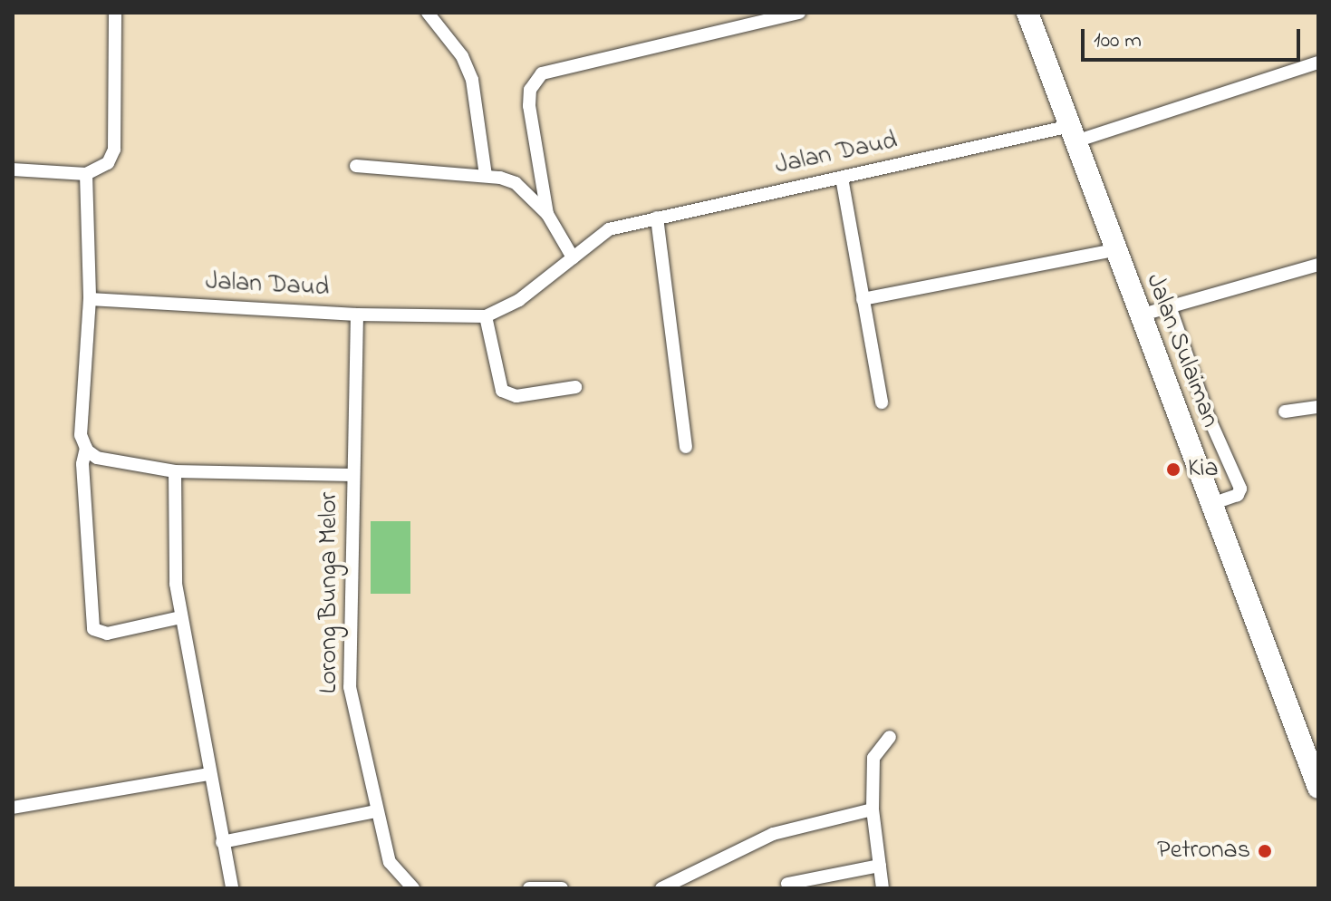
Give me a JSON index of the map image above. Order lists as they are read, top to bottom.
{
  "streets": {
    "main road": ["Jalan Sulaiman"],
    "street": ["Jalan Daud", "Lorong Bunga Melor"]
  },
  "crossings": [
    ["Jalan Daud", "Jalan Sulaiman"],
    ["Jalan Daud", "Lorong Bunga Melor"]
  ],
  "places": ["Kia", "Petronas"],
  "scale_bar": "100 m"
}
